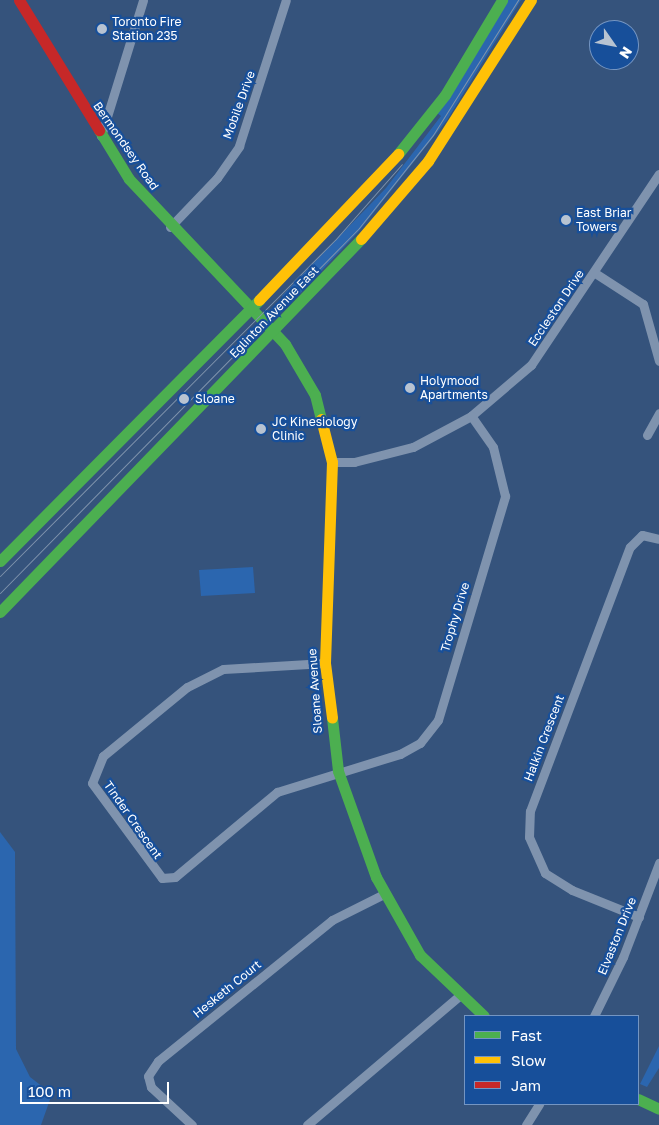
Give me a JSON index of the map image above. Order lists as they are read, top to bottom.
{
  "streets": {
    "main road": ["Bermondsey Road", "Eglinton Avenue East", "Sloane Avenue"],
    "street": [
      "Mobile Drive",
      "Eccleston Drive",
      "Trophy Drive",
      "Halkin Crescent",
      "Tinder Crescent",
      "Elvaston Drive",
      "Hesketh Court"
    ]
  },
  "crossings": [
    ["Mobile Drive", "Bermondsey Road"],
    ["Bermondsey Road", "Eglinton Avenue East"],
    ["Bermondsey Road", "Sloane Avenue"],
    ["Eccleston Drive", "Trophy Drive"],
    ["Eccleston Drive", "Sloane Avenue"],
    ["Eglinton Avenue East", "Sloane Avenue"],
    ["Trophy Drive", "Sloane Avenue"],
    ["Trophy Drive", "Tinder Crescent"],
    ["Sloane Avenue", "Tinder Crescent"],
    ["Sloane Avenue", "Hesketh Court"],
    ["Halkin Crescent", "Elvaston Drive"]
  ],
  "places": [
    "Toronto Fire Station 235",
    "East Briar Towers",
    "Holymood Apartments",
    "Sloane",
    "JC Kinesiology Clinic"
  ],
  "legend": ["Fast", "Slow", "Jam"],
  "scale_bar": "100 m",
  "north": "bottom right"
}
